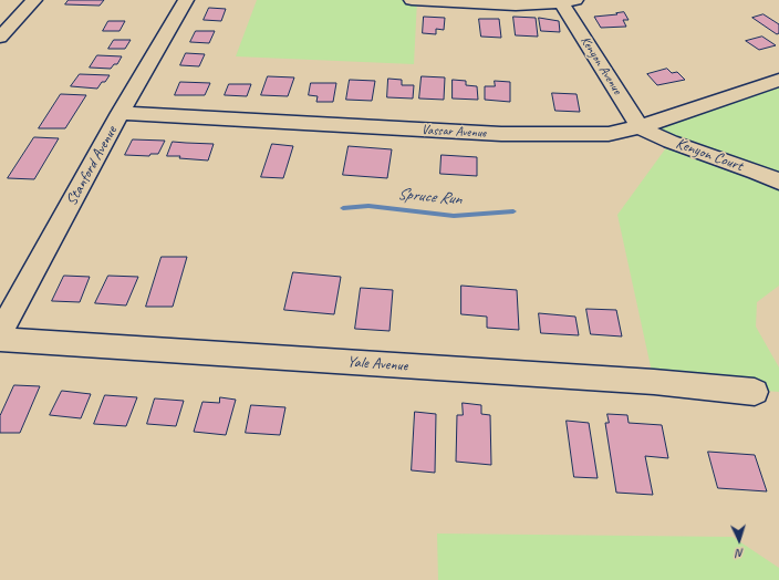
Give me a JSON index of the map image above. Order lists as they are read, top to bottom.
{
  "streets": {
    "street": [
      "Kenyon Avenue",
      "Vassar Avenue",
      "Kenyon Court",
      "Stanford Avenue",
      "Yale Avenue"
    ]
  },
  "crossings": [
    ["Kenyon Avenue", "Vassar Avenue"],
    ["Kenyon Avenue", "Kenyon Court"],
    ["Vassar Avenue", "Kenyon Court"],
    ["Vassar Avenue", "Stanford Avenue"]
  ],
  "water": ["Spruce Run"],
  "north": "bottom"
}
